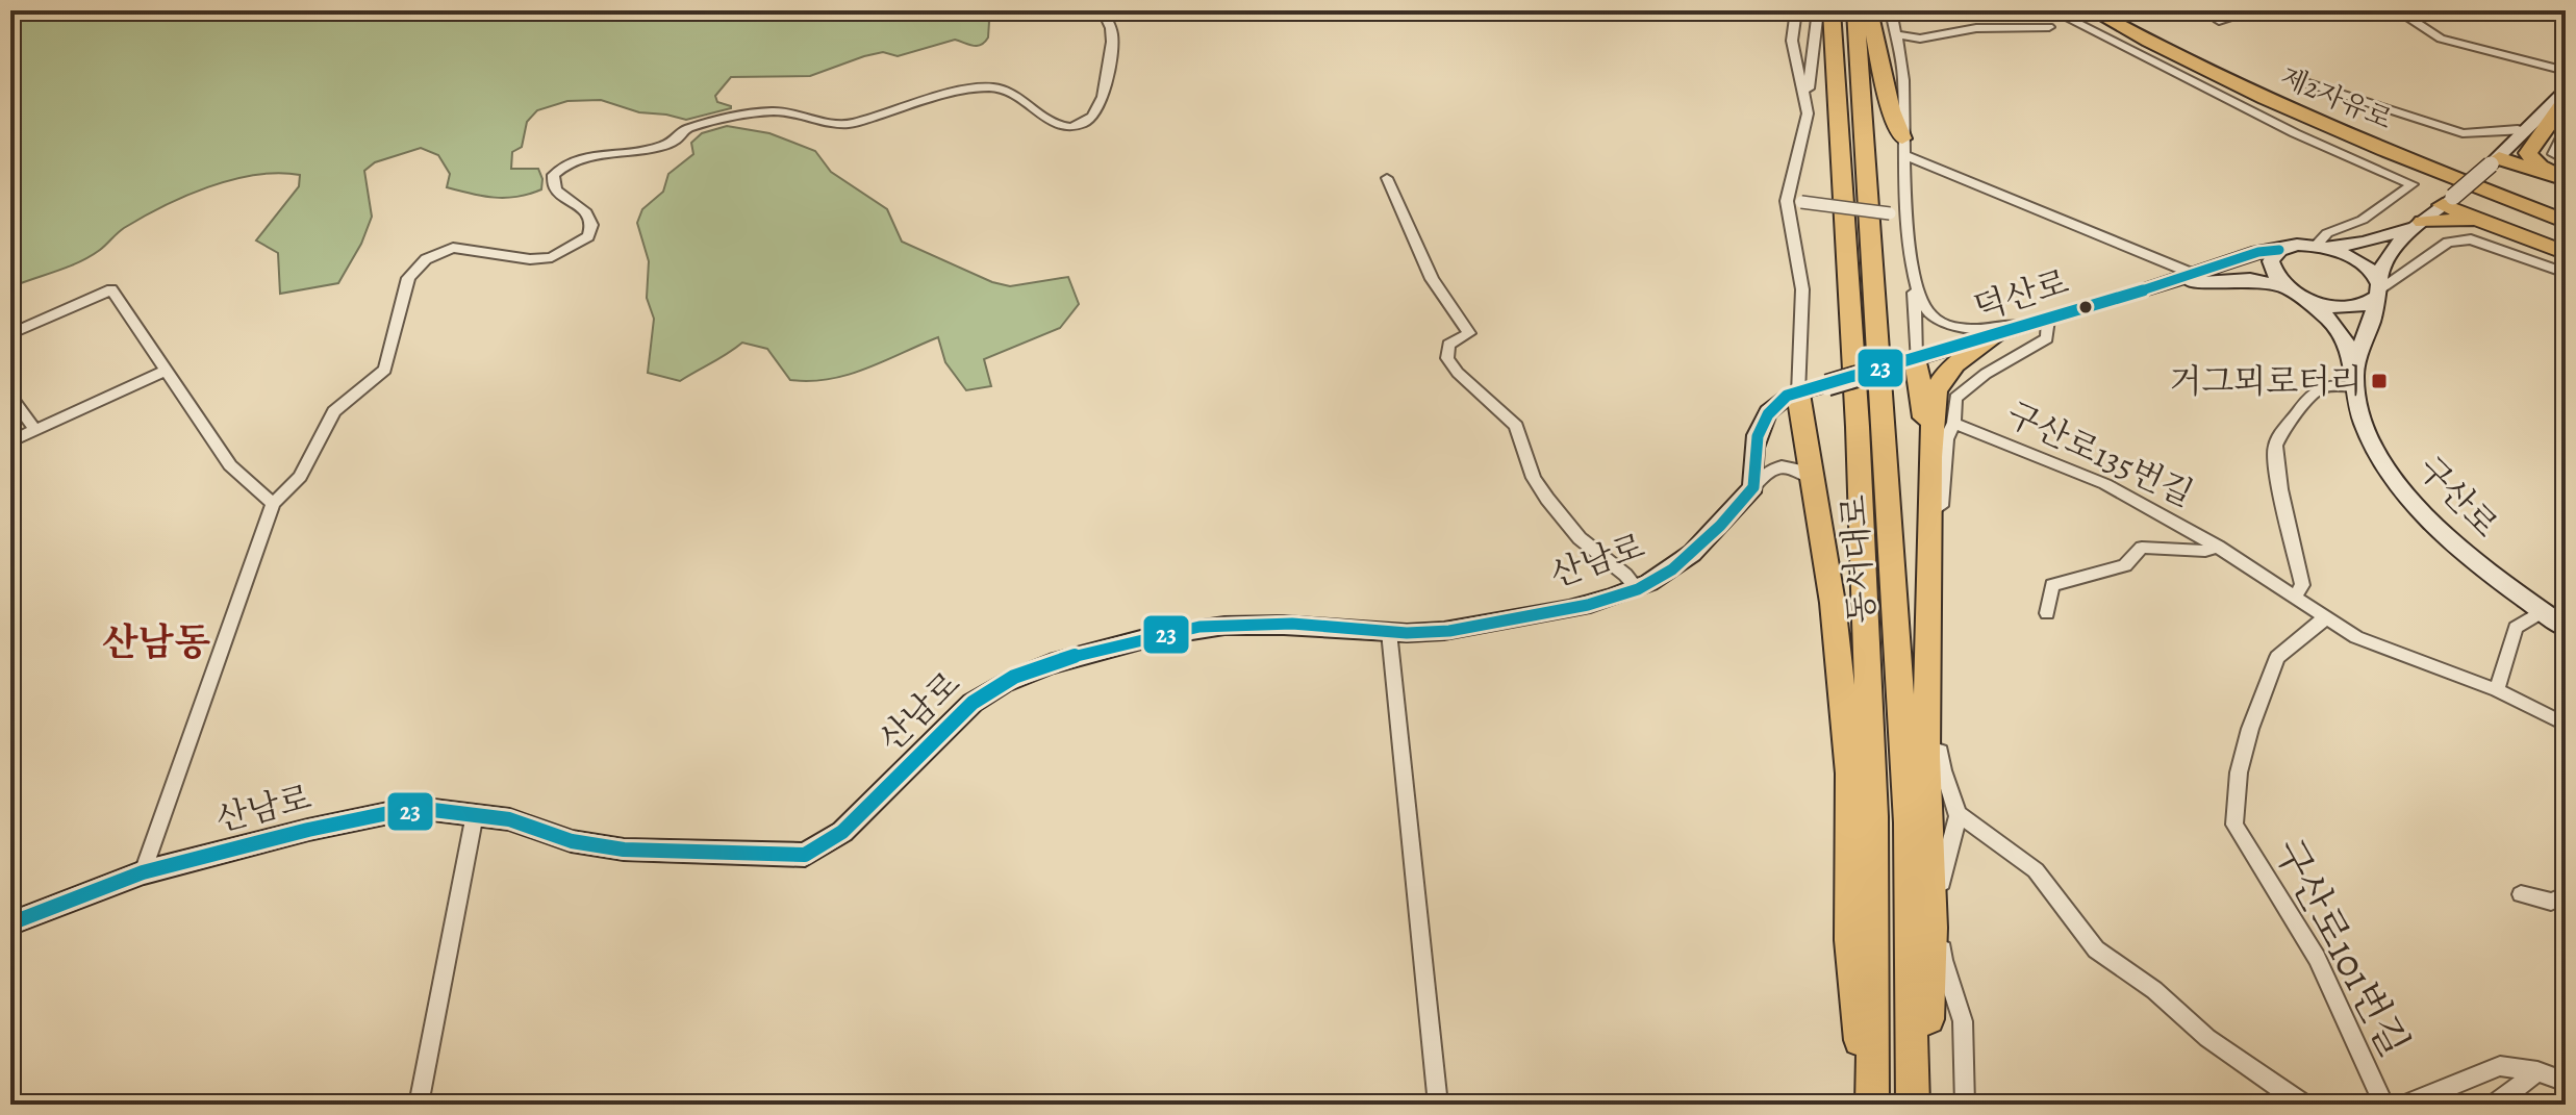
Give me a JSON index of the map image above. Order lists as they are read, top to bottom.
{
  "streets": {
    "highway": ["제2자유로", "동서대로"],
    "street": [
      "덕산로",
      "구산로135번길",
      "구산로",
      "산남로",
      "구산로101번길"
    ]
  },
  "crossings": [
    ["구산로135번길", "구산로101번길"]
  ],
  "districts": ["산남동"],
  "places": {
    "transit": ["거그뫼로터리"]
  },
  "lines": ["transit line 23"]
}
